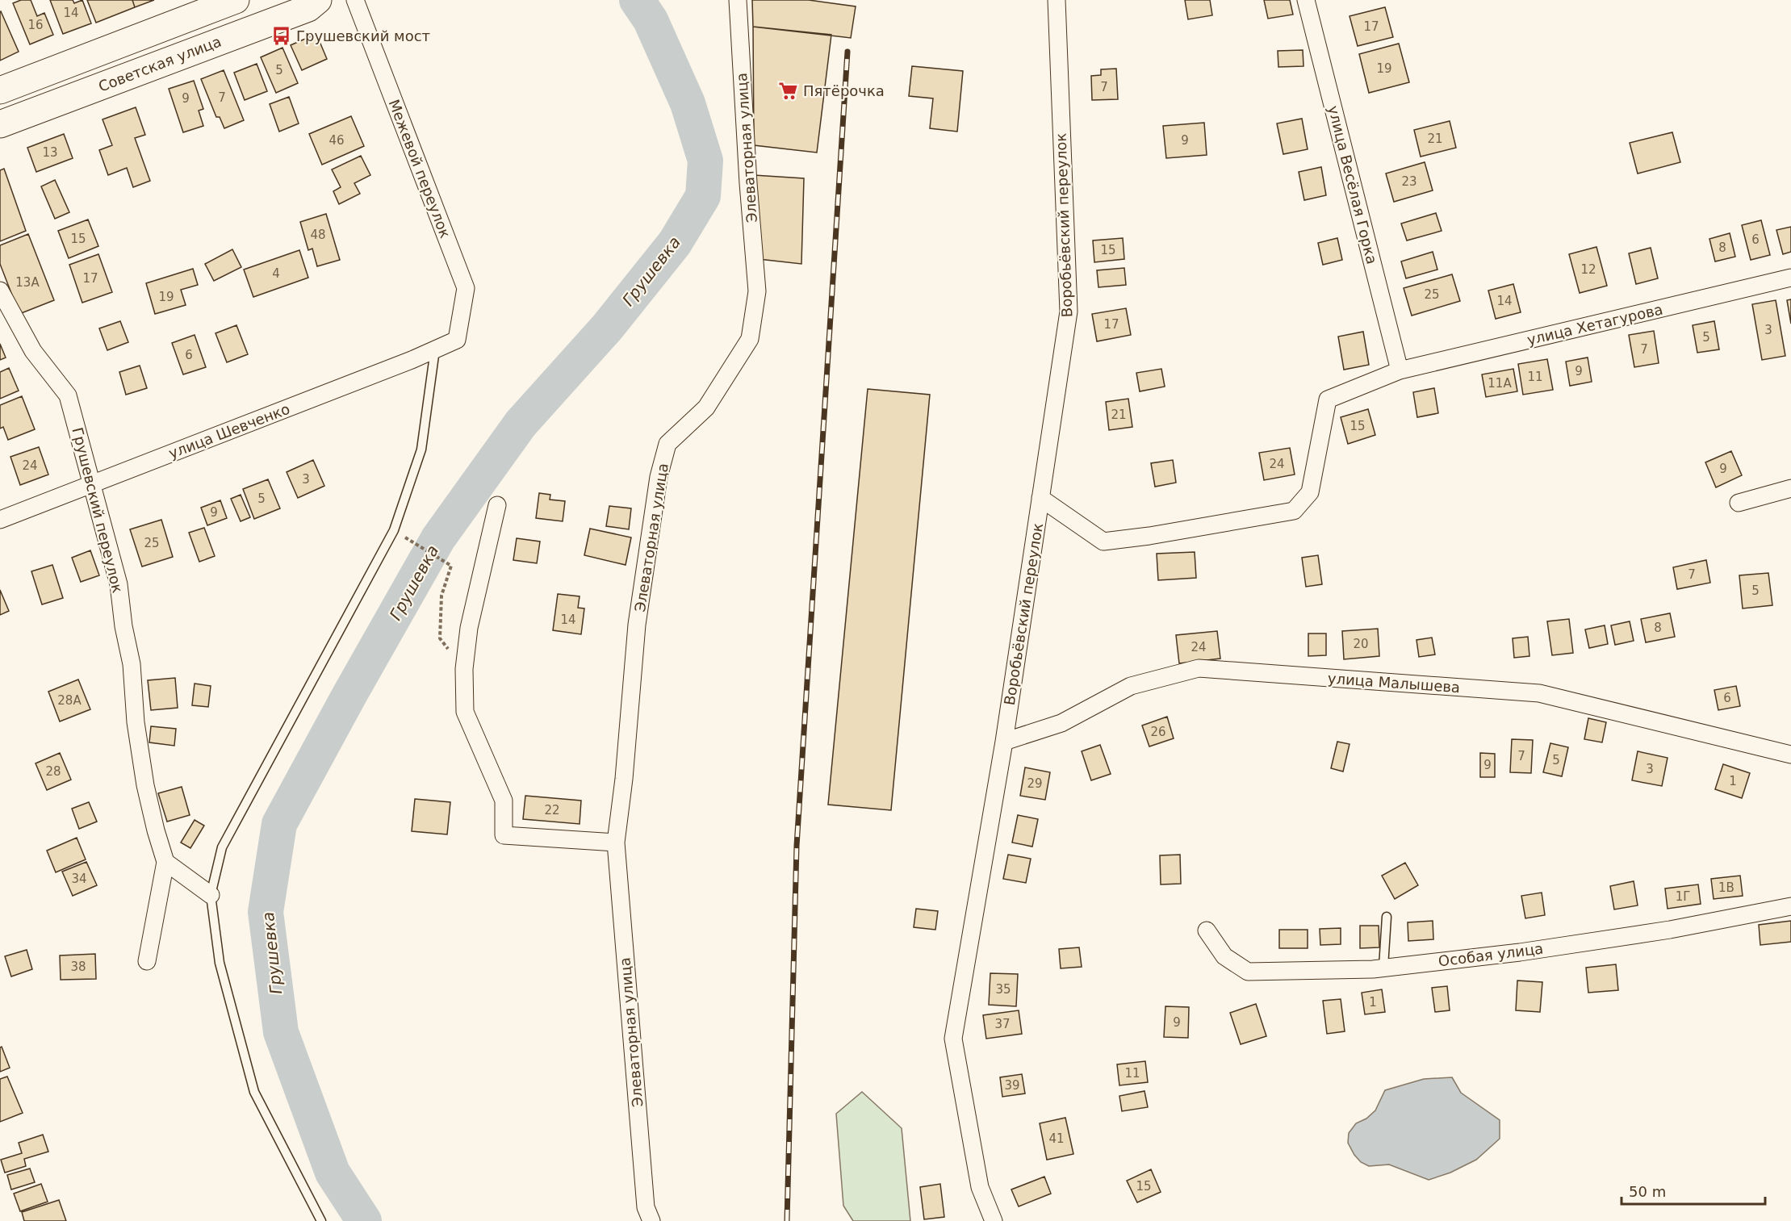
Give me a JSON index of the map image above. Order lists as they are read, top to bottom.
{
  "streets": {
    "main road": ["Советская улица"],
    "street": [
      "Элеваторная улица",
      "Межевой переулок",
      "улица Весёлая Горка",
      "Воробьёвский переулок",
      "улица Хетагурова",
      "улица Шевченко",
      "Грушевский переулок",
      "улица Малышева",
      "Особая улица"
    ]
  },
  "crossings": [
    ["Межевой переулок", "улица Шевченко"],
    ["улица Весёлая Горка", "улица Хетагурова"],
    ["Воробьёвский переулок", "улица Хетагурова"],
    ["Воробьёвский переулок", "улица Малышева"],
    ["улица Шевченко", "Грушевский переулок"]
  ],
  "water": ["Грушевка"],
  "places": {
    "bus stop": ["Грушевский мост"],
    "supermarket": ["Пятёрочка"]
  },
  "house_numbers": [
    "14",
    "16",
    "17",
    "19",
    "5",
    "7",
    "7",
    "9",
    "21",
    "46",
    "9",
    "13",
    "23",
    "48",
    "15",
    "6",
    "8",
    "15",
    "12",
    "4",
    "17",
    "13А",
    "25",
    "19",
    "14",
    "17",
    "3",
    "5",
    "7",
    "6",
    "9",
    "11",
    "11А",
    "21",
    "15",
    "24",
    "24",
    "9",
    "3",
    "5",
    "9",
    "25",
    "7",
    "5",
    "14",
    "8",
    "20",
    "24",
    "6",
    "28А",
    "26",
    "7",
    "5",
    "9",
    "3",
    "28",
    "1",
    "29",
    "22",
    "34",
    "1В",
    "1Г",
    "38",
    "35",
    "1",
    "9",
    "37",
    "11",
    "39",
    "41",
    "15"
  ],
  "scale_bar": "50 m"
}
